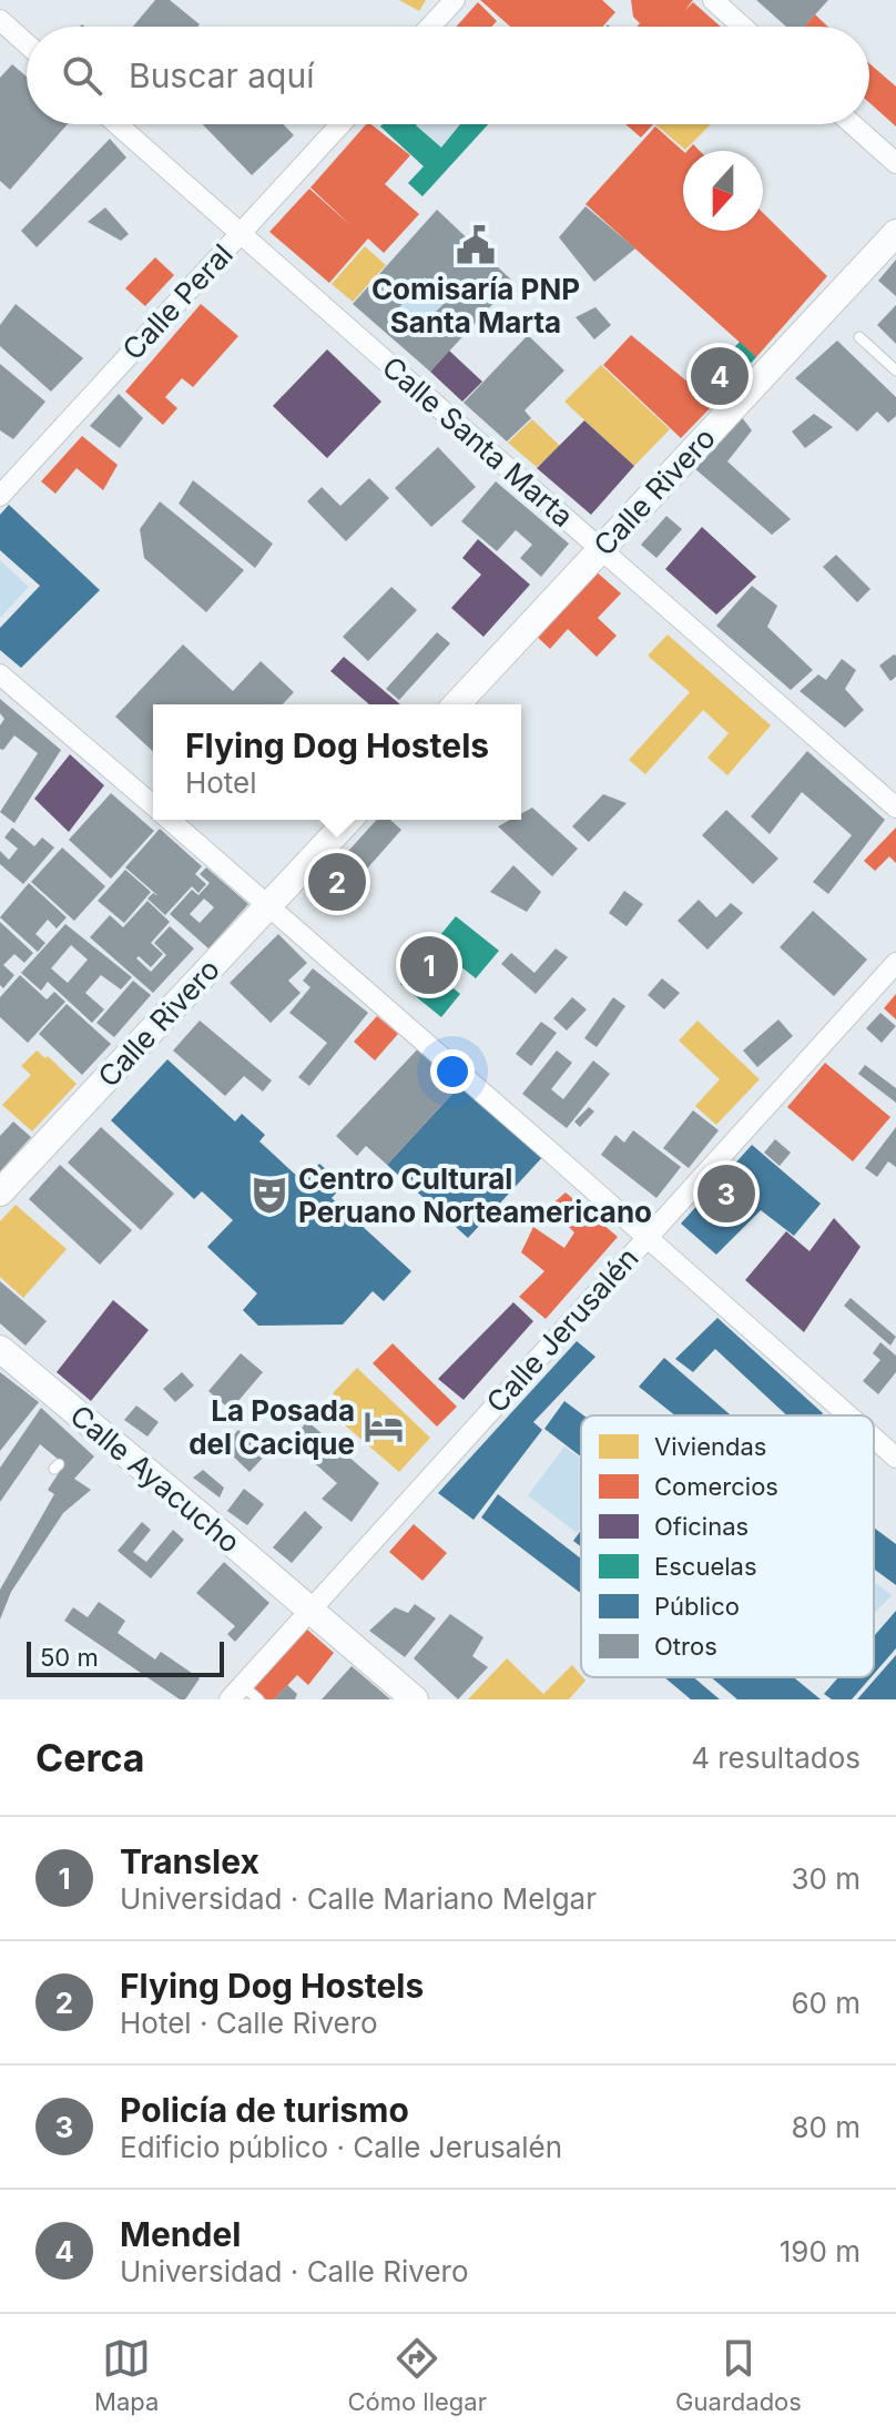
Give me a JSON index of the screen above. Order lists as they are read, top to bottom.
{
  "streets": {
    "street": [
      "Calle Peral",
      "Calle Santa Marta",
      "Calle Rivero",
      "Calle Jerusalén",
      "Calle Ayacucho"
    ]
  },
  "crossings": [
    ["Calle Peral", "Calle Santa Marta"],
    ["Calle Santa Marta", "Calle Rivero"],
    ["Calle Jerusalén", "Calle Ayacucho"]
  ],
  "places": {
    "public building": ["Comisaría PNP Santa Marta"],
    "theatre": ["Centro Cultural Peruano Norteamericano"],
    "hotel": ["La Posada del Cacique"]
  },
  "legend": [
    "Viviendas",
    "Comercios",
    "Oficinas",
    "Escuelas",
    "Público",
    "Otros"
  ],
  "scale_bar": "50 m",
  "north": "bottom",
  "page": {
    "search": "Buscar aquí",
    "pins": [
      "4",
      "2",
      "1",
      "3"
    ],
    "popup": ["Flying Dog Hostels", "Hotel"],
    "scale": "50 m",
    "heading": ["Cerca", "4 resultados"],
    "list": [
      {
        "mark": "1",
        "name": "Translex",
        "note": "Universidad · Calle Mariano Melgar",
        "value": "30 m"
      },
      {
        "mark": "2",
        "name": "Flying Dog Hostels",
        "note": "Hotel · Calle Rivero",
        "value": "60 m"
      },
      {
        "mark": "3",
        "name": "Policía de turismo",
        "note": "Edificio público · Calle Jerusalén",
        "value": "80 m"
      },
      {
        "mark": "4",
        "name": "Mendel",
        "note": "Universidad · Calle Rivero",
        "value": "190 m"
      }
    ],
    "nav": ["Mapa", "Cómo llegar", "Guardados"]
  }
}
